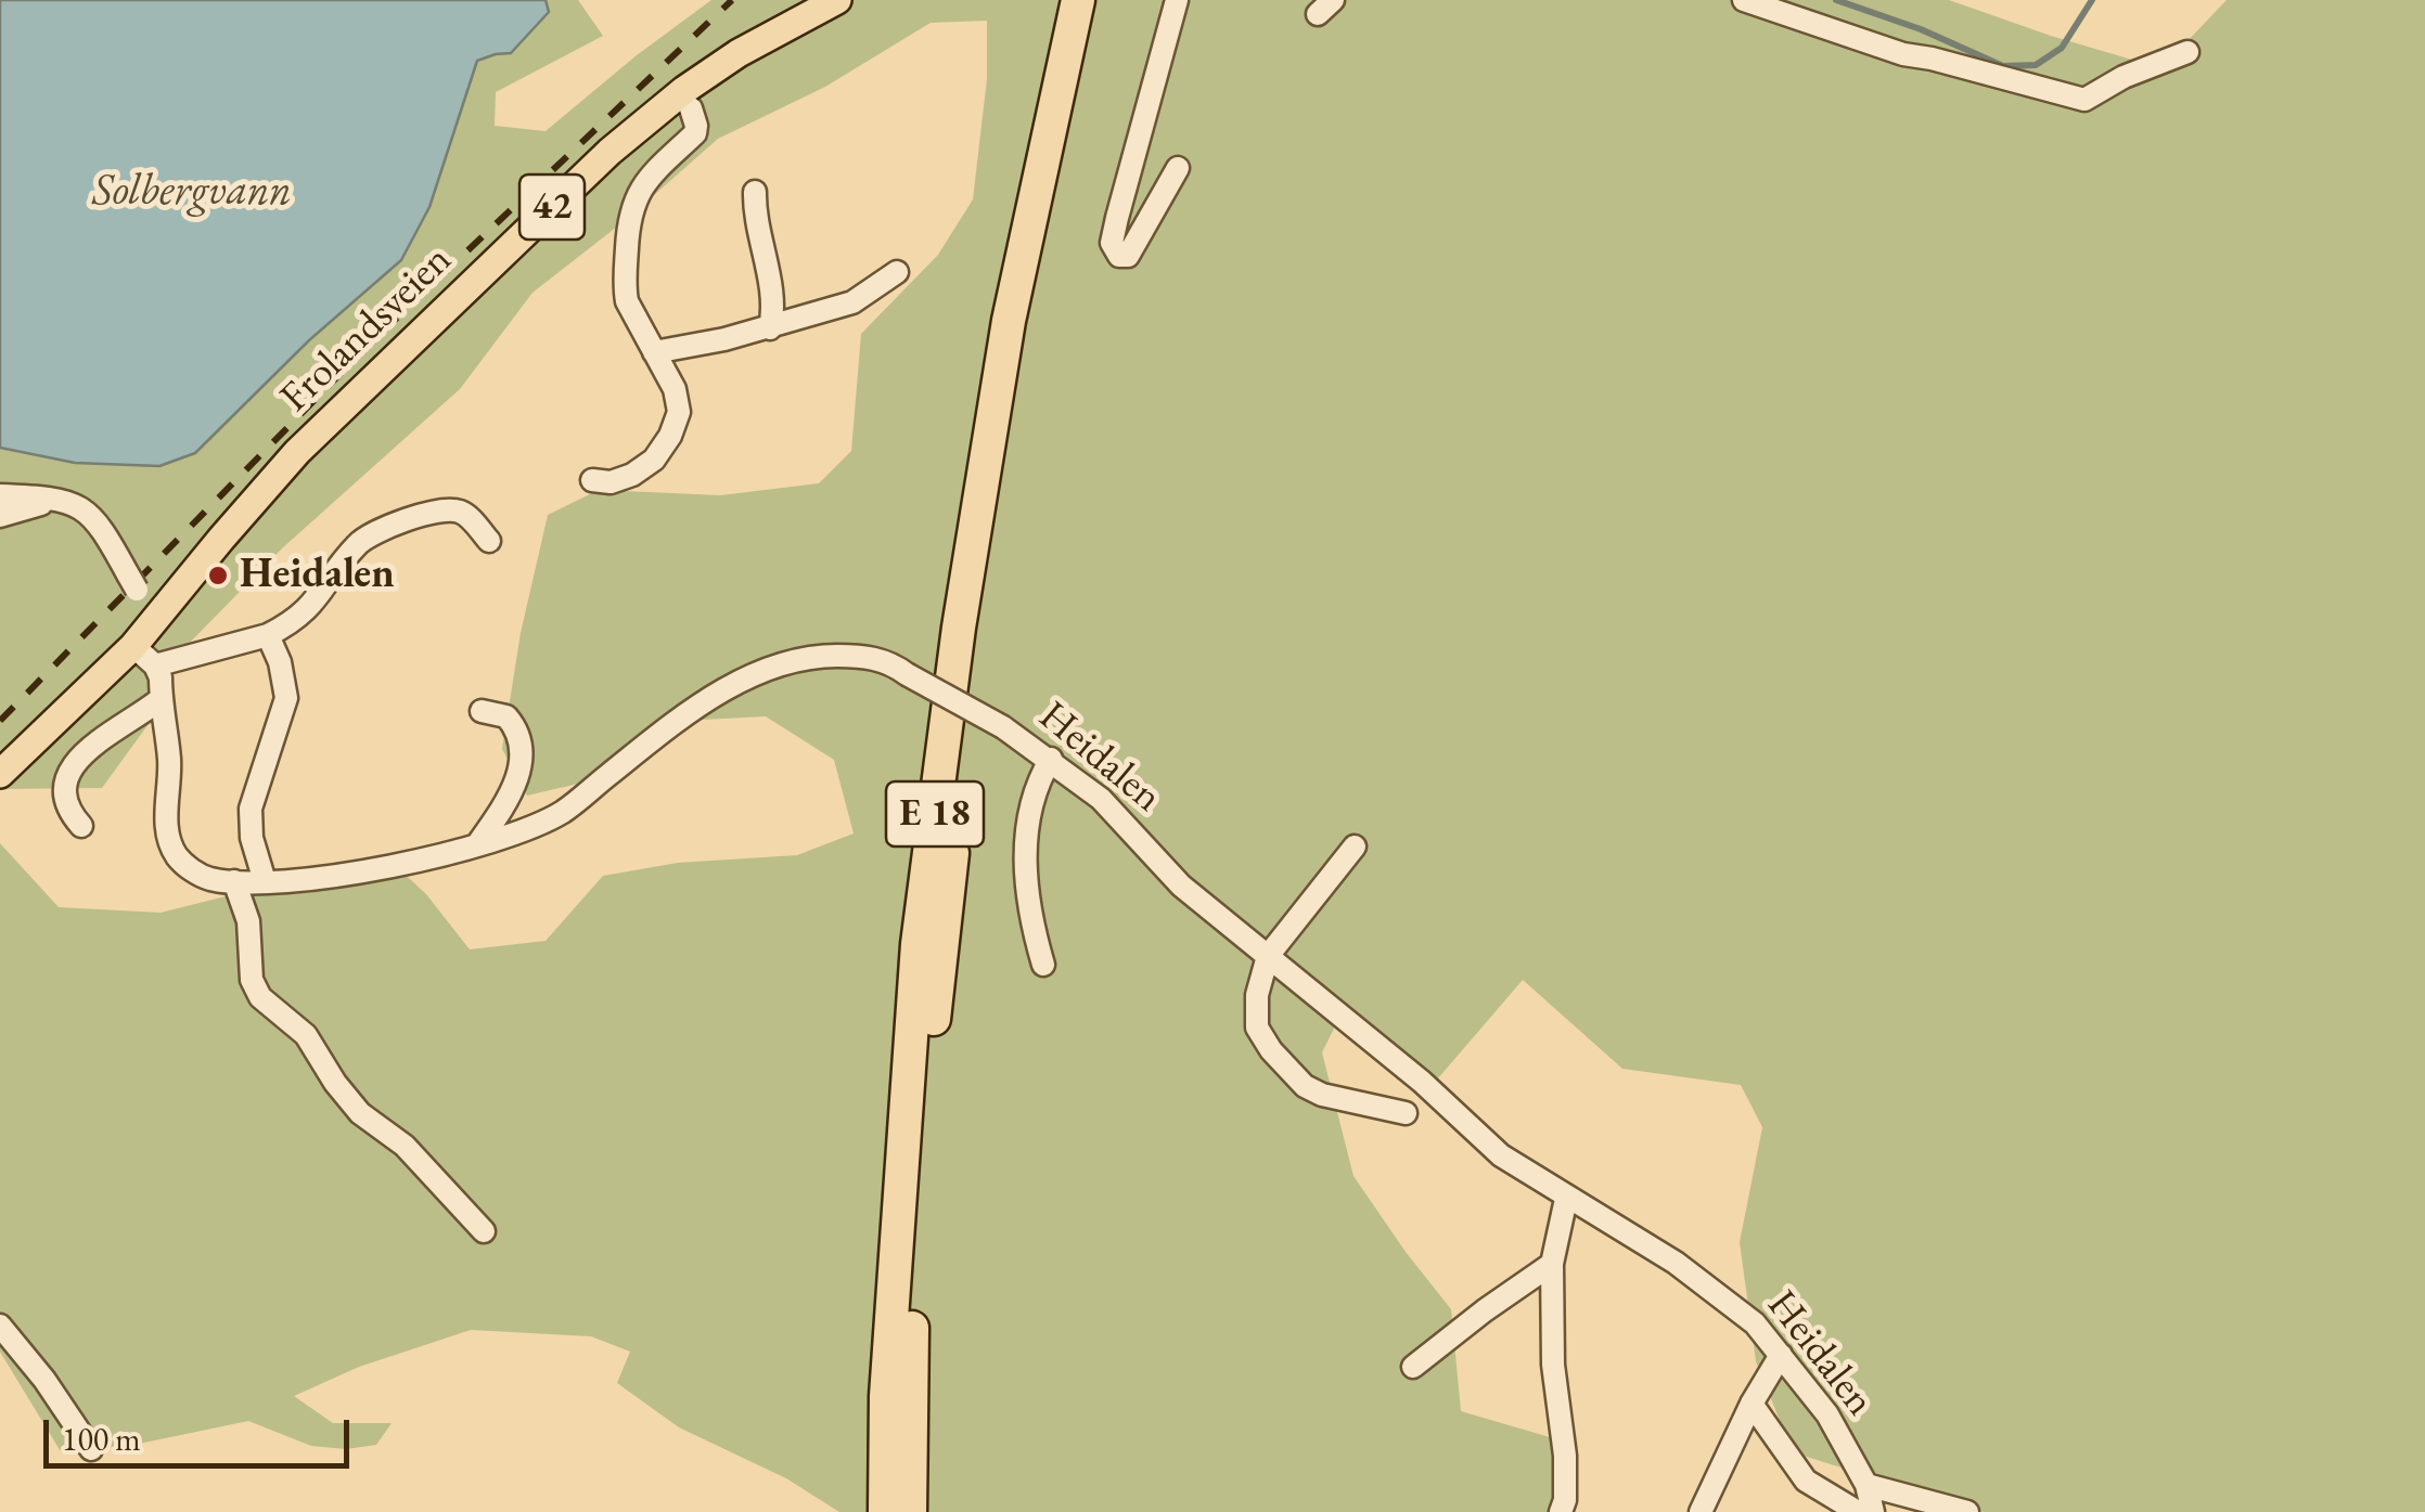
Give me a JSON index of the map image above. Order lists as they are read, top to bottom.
{
  "streets": {
    "highway": ["E 18"],
    "main road": ["42", "Frolandsveien"],
    "street": ["Heidalen"]
  },
  "water": ["Solbergvann"],
  "places": ["Heidalen"],
  "scale_bar": "100 m"
}
